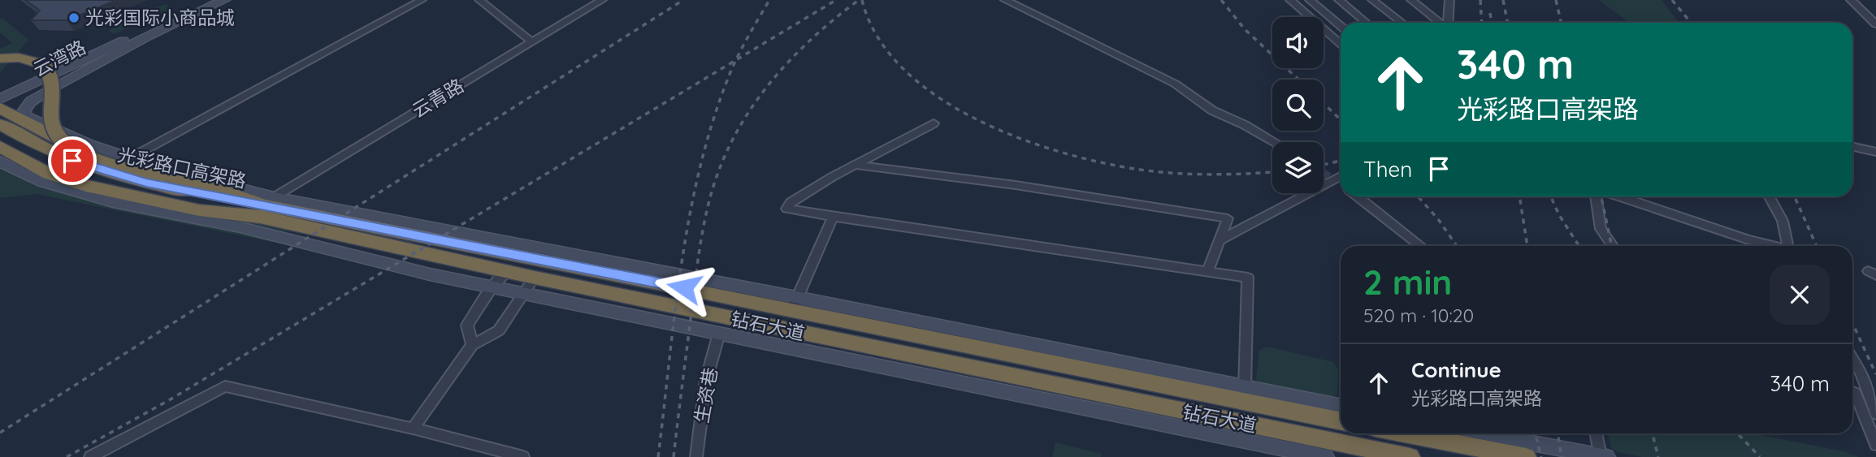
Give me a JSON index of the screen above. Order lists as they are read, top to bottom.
{
  "streets": {
    "highway": ["光彩路口高架路", "钻石大道"],
    "street": ["云湾路", "云青路", "生资巷"]
  },
  "crossings": [
    ["云湾路", "光彩路口高架路"],
    ["云湾路", "钻石大道"],
    ["云青路", "光彩路口高架路"],
    ["云青路", "钻石大道"],
    ["光彩路口高架路", "钻石大道"]
  ],
  "places": ["光彩国际小商品城"],
  "page": {
    "turn": ["340 m", "光彩路口高架路"],
    "then": "Then",
    "heading": ["2 min", "520 m · 10:20"],
    "list": [
      {
        "name": "Continue",
        "note": "光彩路口高架路",
        "value": "340 m"
      }
    ]
  }
}
